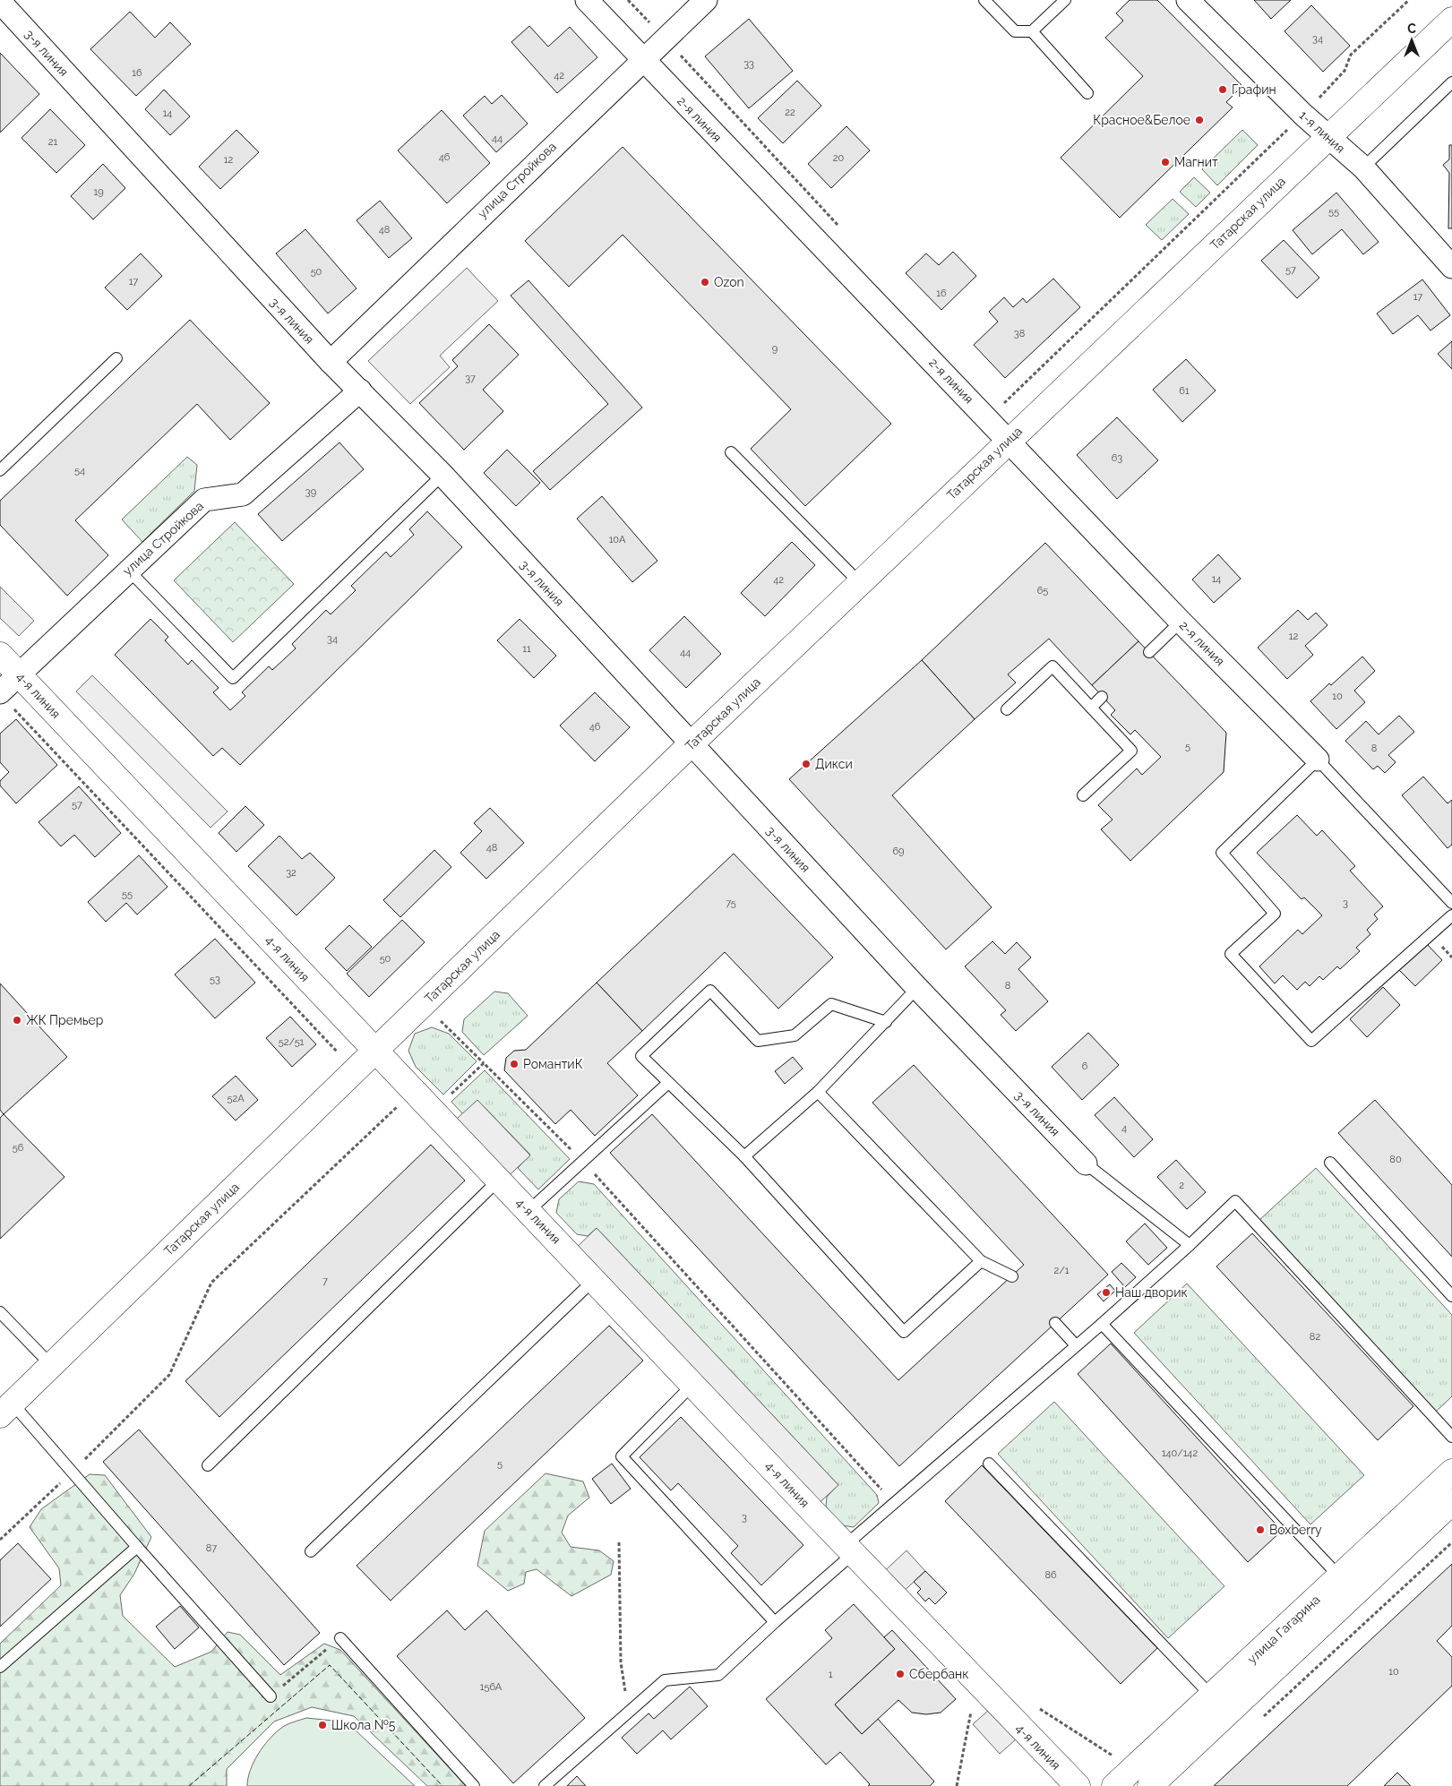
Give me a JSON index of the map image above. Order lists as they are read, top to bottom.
{
  "streets": {
    "street": [
      "3-я линия",
      "2-я линия",
      "1-я линия",
      "улица Стройкова",
      "Татарская улица",
      "4-я линия",
      "улица Гагарина"
    ]
  },
  "crossings": [
    ["3-я линия", "улица Стройкова"],
    ["3-я линия", "Татарская улица"],
    ["2-я линия", "улица Стройкова"],
    ["2-я линия", "Татарская улица"],
    ["1-я линия", "Татарская улица"],
    ["улица Стройкова", "4-я линия"],
    ["Татарская улица", "4-я линия"]
  ],
  "places": [
    "Графин",
    "Красное&Белое",
    "Магнит",
    "Ozon",
    "Дикси",
    "ЖК Премьер",
    "РомантиК",
    "Наш дворик",
    "Boxberry",
    "Сбербанк",
    "Школа №5"
  ],
  "house_numbers": [
    "34",
    "33",
    "16",
    "42",
    "22",
    "14",
    "44",
    "21",
    "46",
    "20",
    "12",
    "19",
    "55",
    "48",
    "57",
    "50",
    "17",
    "16",
    "17",
    "38",
    "9",
    "37",
    "61",
    "63",
    "54",
    "39",
    "10А",
    "14",
    "42",
    "65",
    "12",
    "34",
    "11",
    "44",
    "10",
    "46",
    "5",
    "8",
    "57",
    "48",
    "69",
    "32",
    "55",
    "75",
    "3",
    "50",
    "53",
    "8",
    "52/51",
    "6",
    "52А",
    "4",
    "56",
    "80",
    "2",
    "2/1",
    "7",
    "82",
    "140/142",
    "5",
    "3",
    "87",
    "86",
    "10",
    "1",
    "156А"
  ],
  "north": "top"
}
